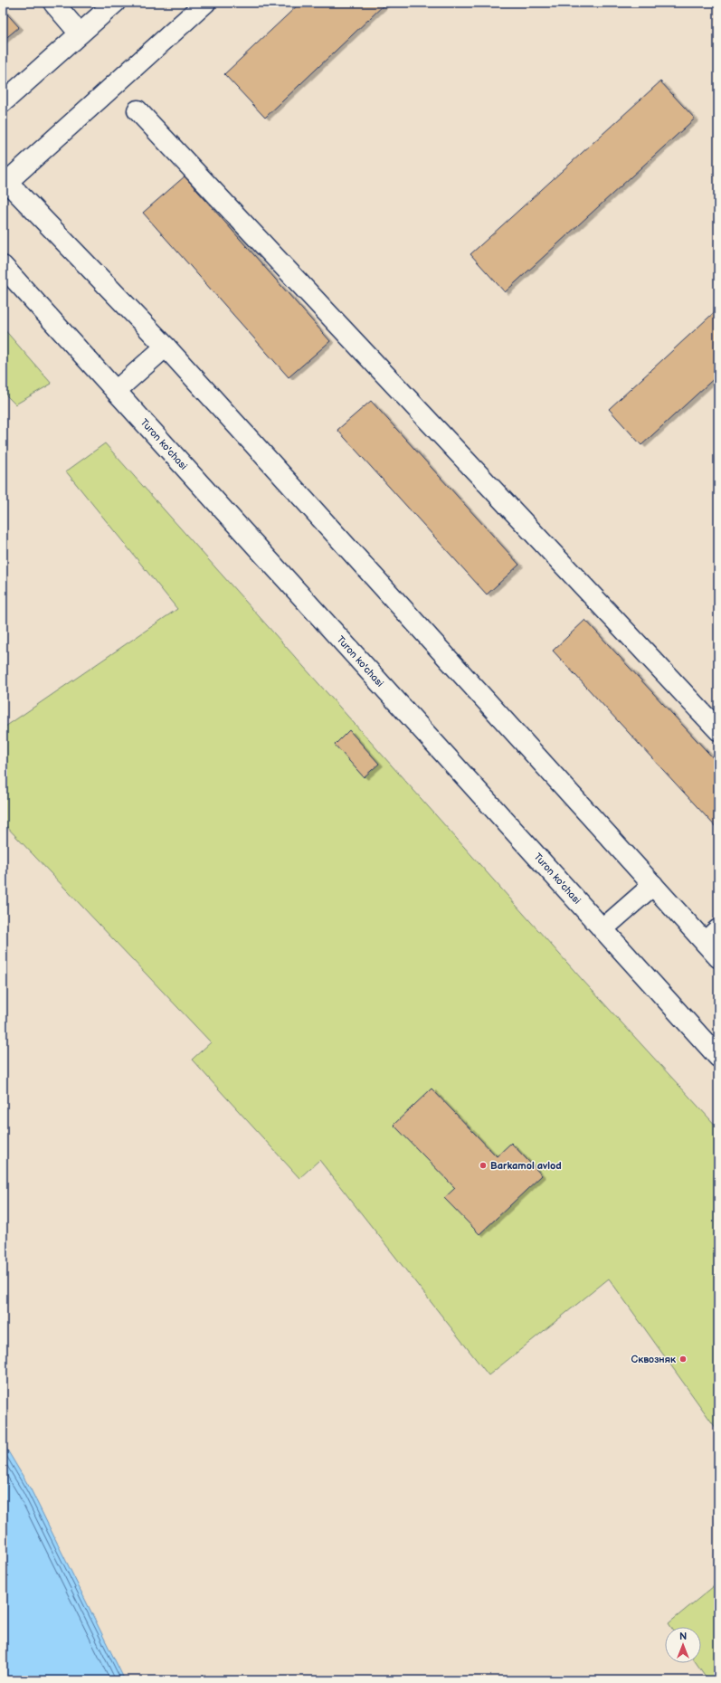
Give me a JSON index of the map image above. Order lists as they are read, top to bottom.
{
  "streets": {
    "street": ["Turon ko'chasi"]
  },
  "places": ["Barkamol avlod", "Сквозняк"],
  "north": "top"
}
